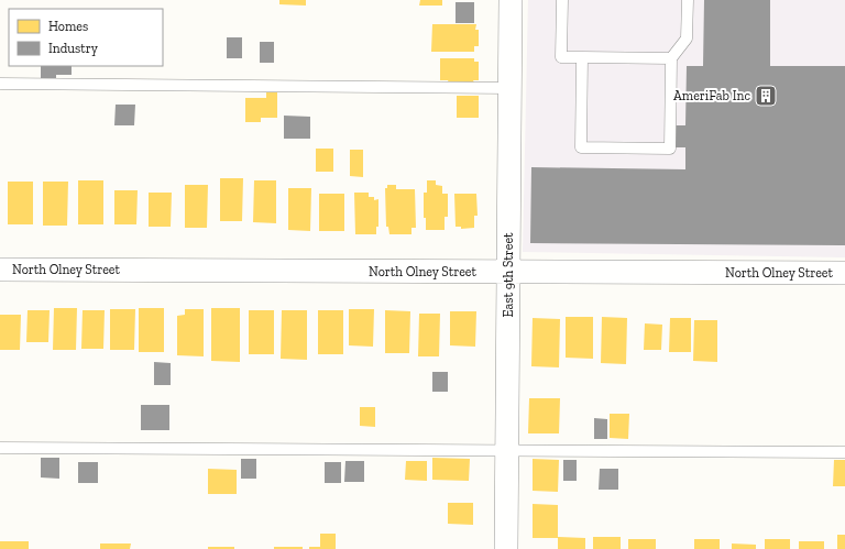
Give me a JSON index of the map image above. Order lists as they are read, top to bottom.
{
  "streets": {
    "street": ["North Olney Street", "East 9th Street"]
  },
  "crossings": [
    ["North Olney Street", "East 9th Street"]
  ],
  "places": {
    "building": ["AmeriFab Inc"]
  },
  "legend": ["Homes", "Industry"]
}
